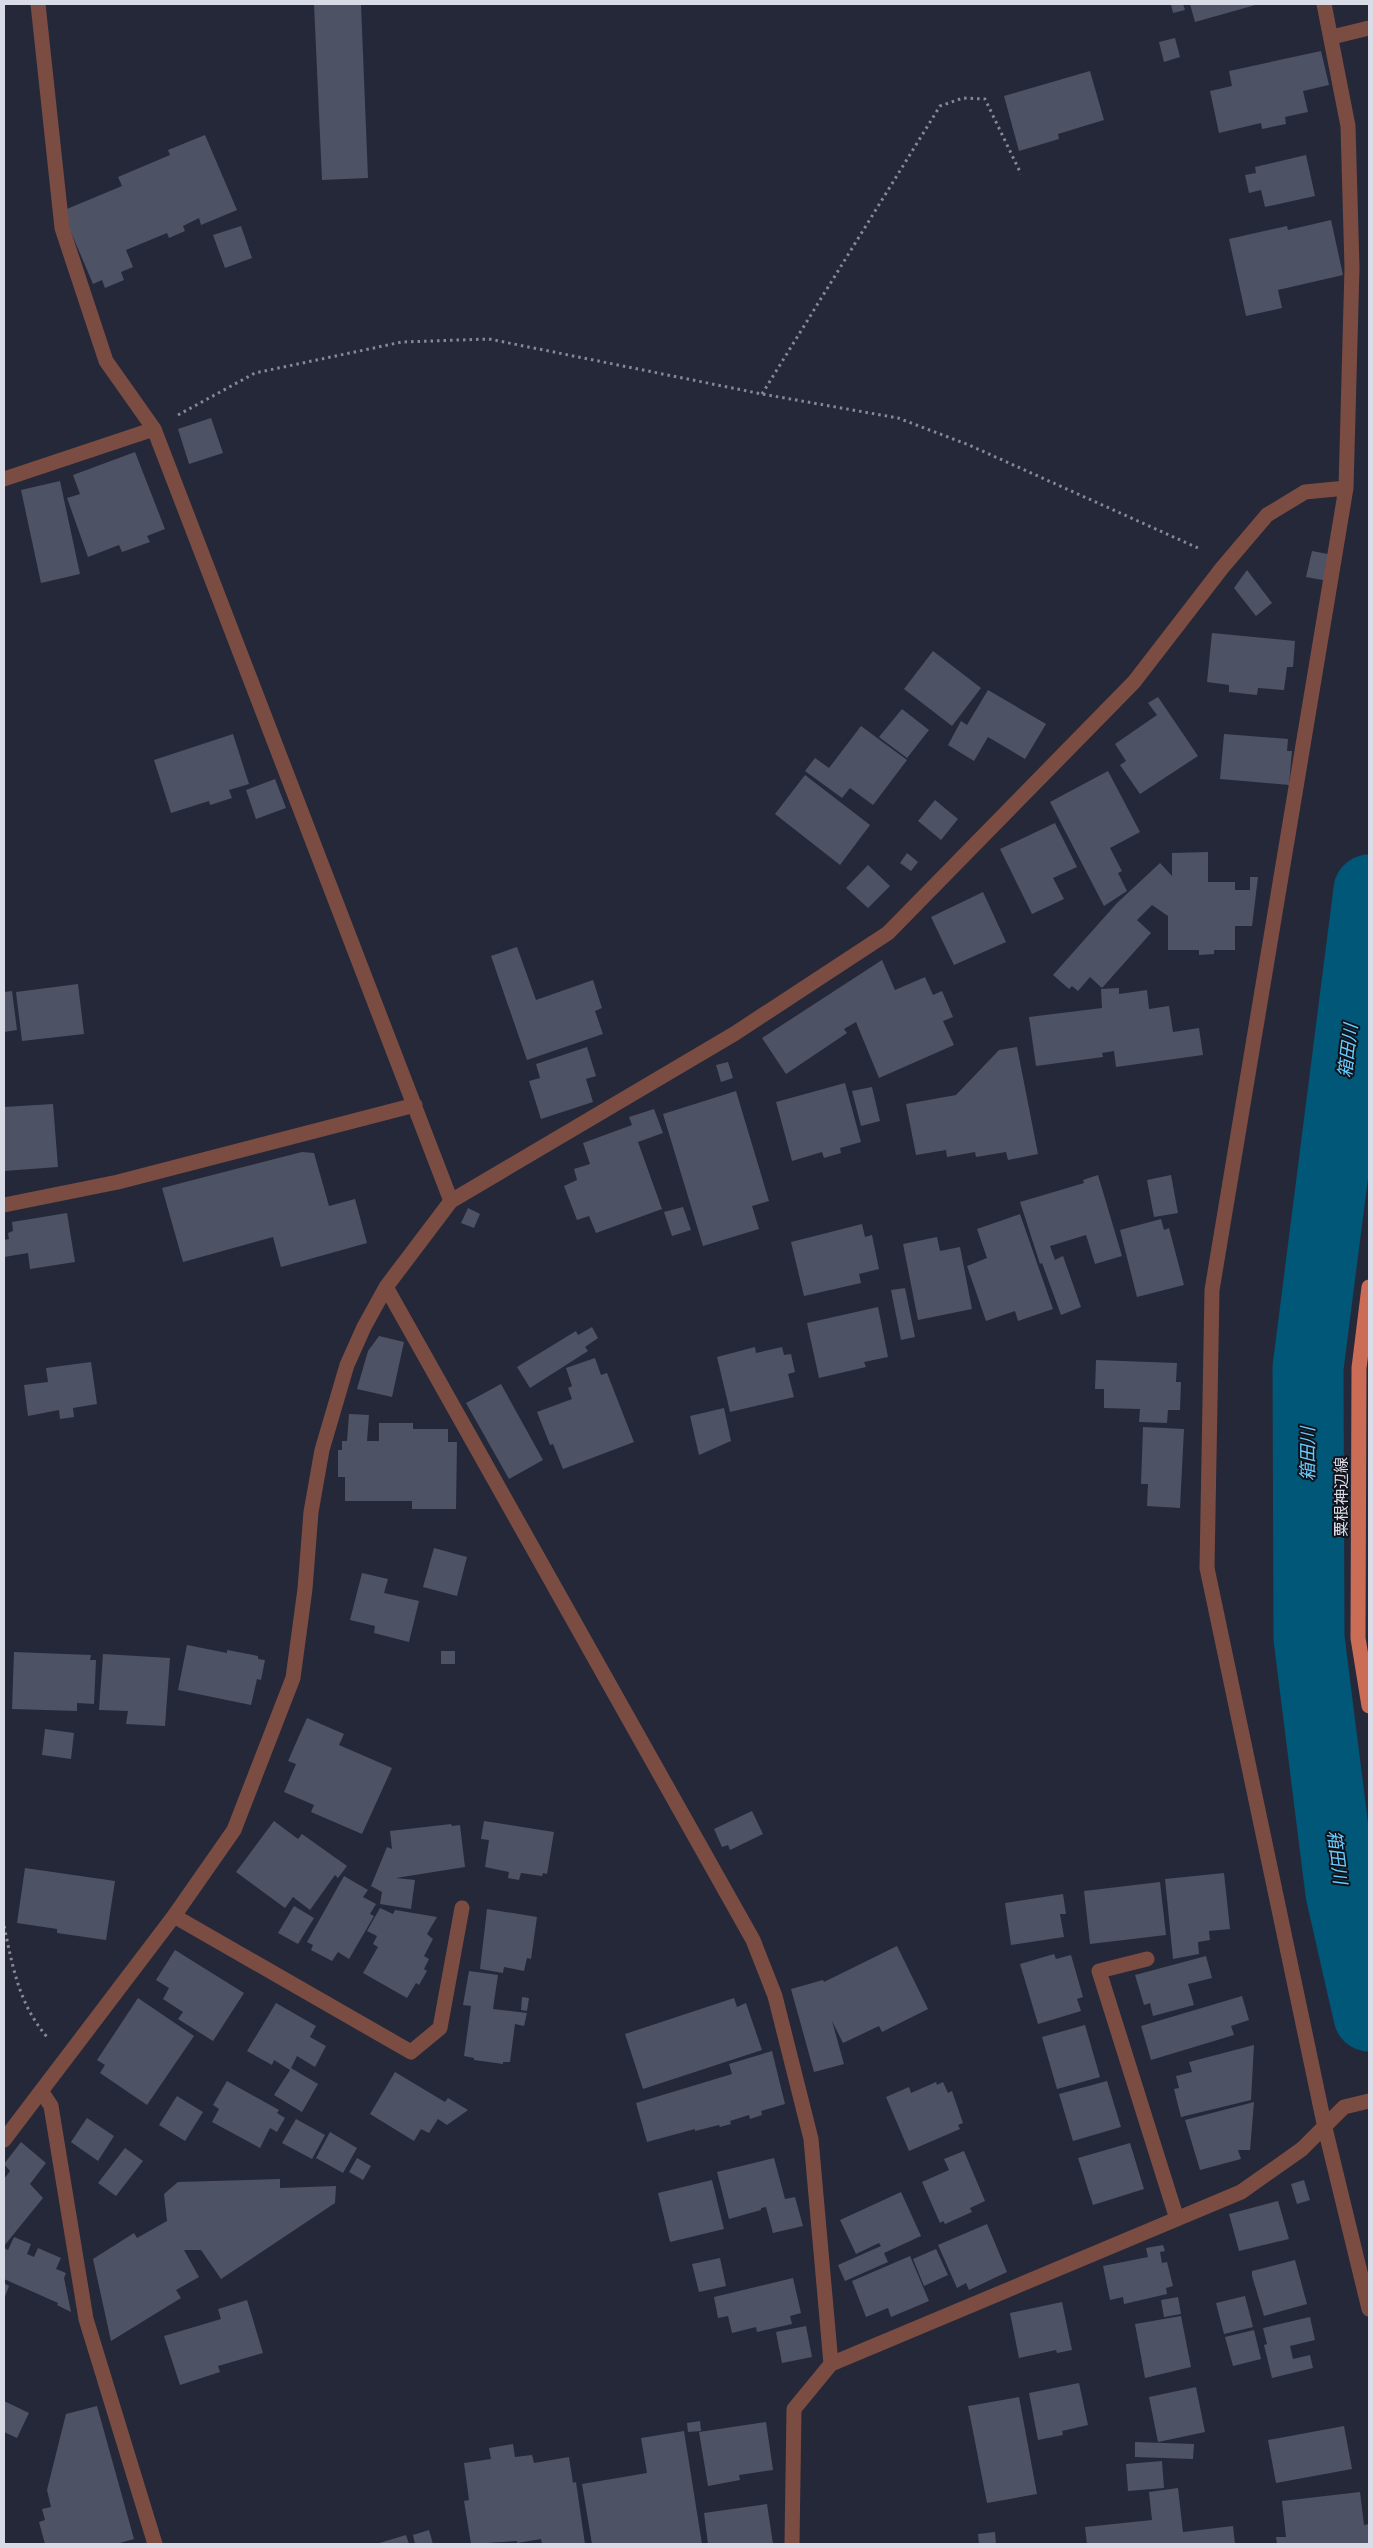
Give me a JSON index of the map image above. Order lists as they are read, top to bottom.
{
  "streets": {
    "main road": ["粟根神辺線"]
  },
  "water": ["箱田川"]
}
